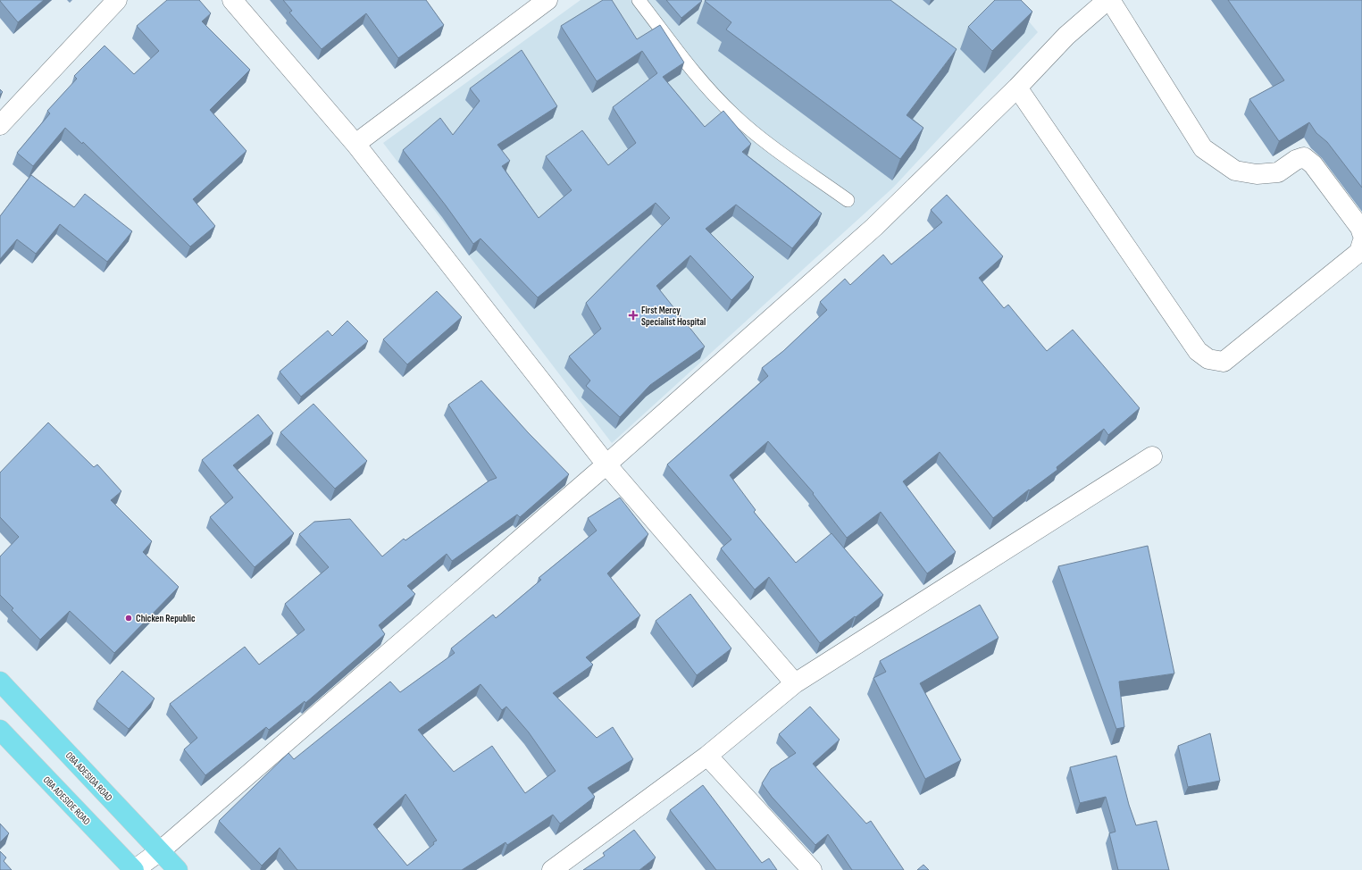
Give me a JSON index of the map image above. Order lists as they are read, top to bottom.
{
  "streets": {
    "main road": ["OBA ADESIDA ROAD", "OBA ADESIDE ROAD"]
  },
  "places": {
    "health": ["First Mercy Specialist Hospital"],
    "other": ["Chicken Republic"]
  }
}
